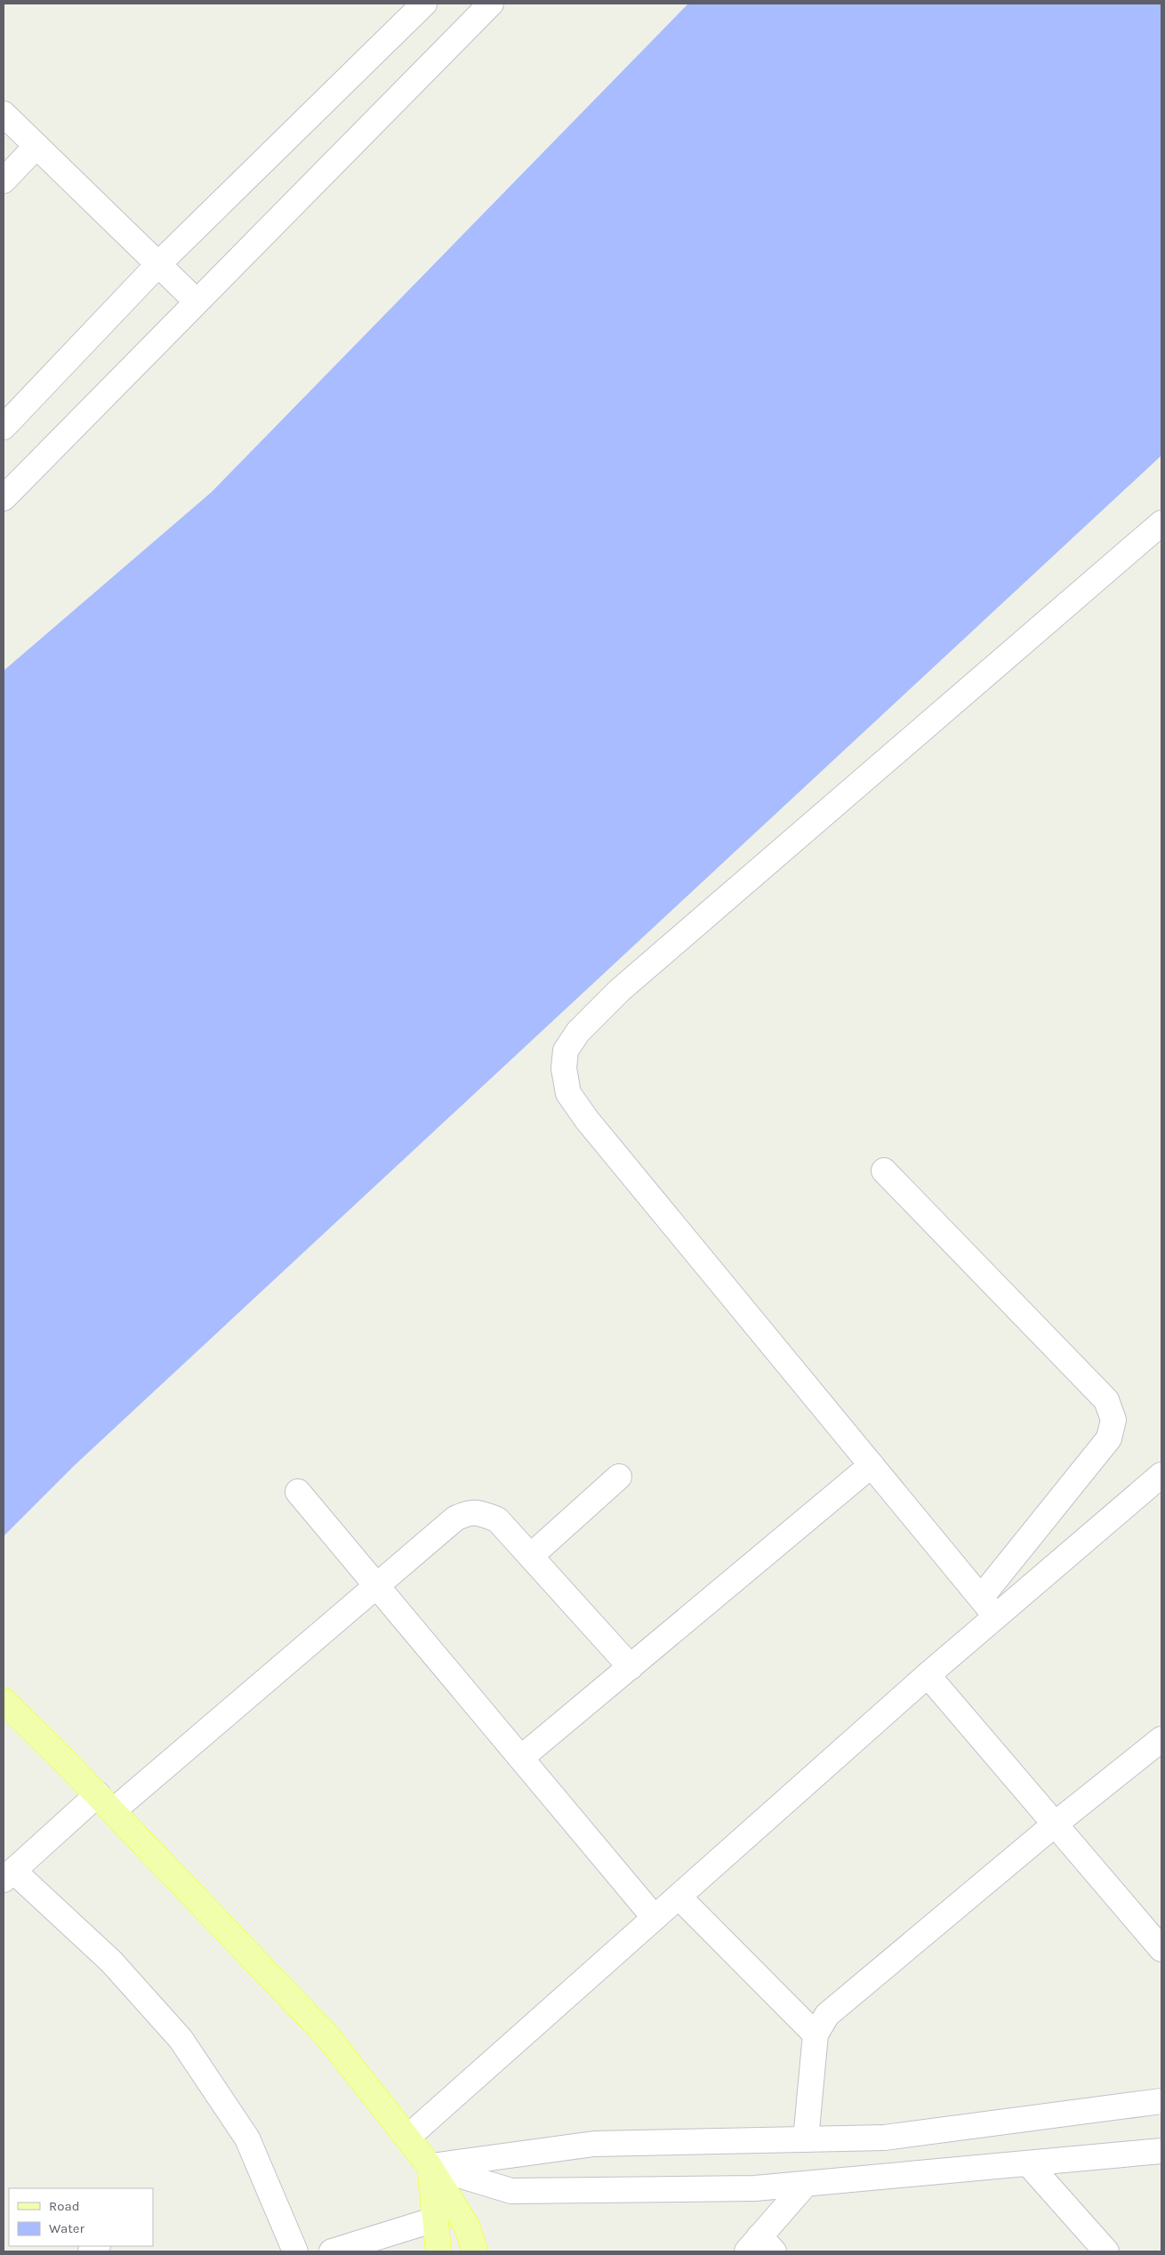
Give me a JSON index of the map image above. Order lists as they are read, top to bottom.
{
  "legend": ["Road", "Water"]
}
